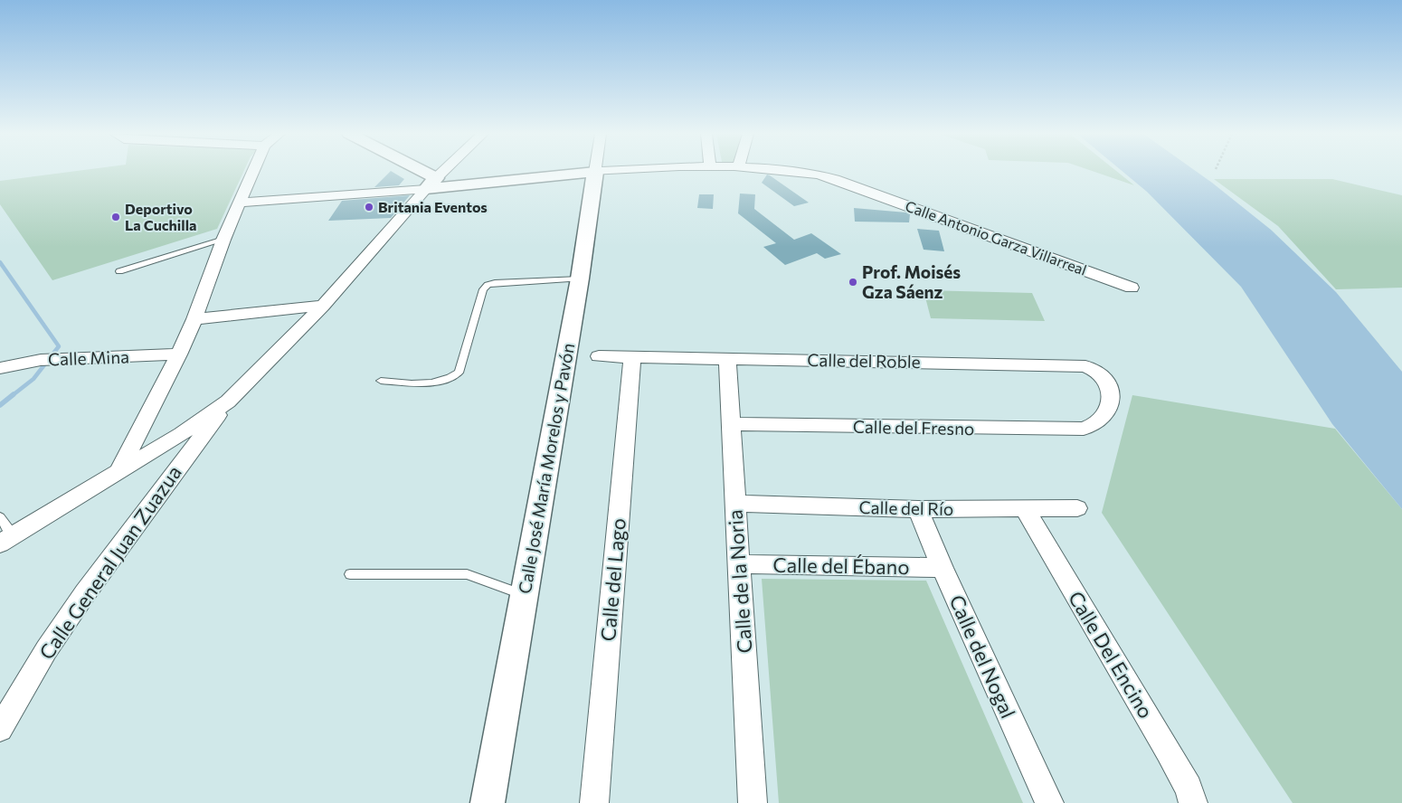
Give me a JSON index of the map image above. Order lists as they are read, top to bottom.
{
  "streets": {
    "street": [
      "Calle Antonio Garza Villarreal",
      "Calle Mina",
      "Calle del Roble",
      "Calle del Fresno",
      "Calle José María Morelos y Pavón",
      "Calle del Río",
      "Calle General Juan Zuazua",
      "Calle del Ébano",
      "Calle del Lago",
      "Calle de la Noria",
      "Calle Del Encino",
      "Calle del Nogal"
    ]
  },
  "crossings": [
    ["Calle Antonio Garza Villarreal", "Calle José María Morelos y Pavón"],
    ["Calle del Roble", "Calle del Fresno"],
    ["Calle del Roble", "Calle del Lago"],
    ["Calle del Roble", "Calle de la Noria"],
    ["Calle del Fresno", "Calle de la Noria"],
    ["Calle del Río", "Calle de la Noria"],
    ["Calle del Río", "Calle Del Encino"],
    ["Calle del Río", "Calle del Nogal"],
    ["Calle del Ébano", "Calle de la Noria"],
    ["Calle del Ébano", "Calle del Nogal"]
  ],
  "places": ["Britania Eventos", "Deportivo La Cuchilla", "Prof. Moisés Gza Sáenz"]
}
